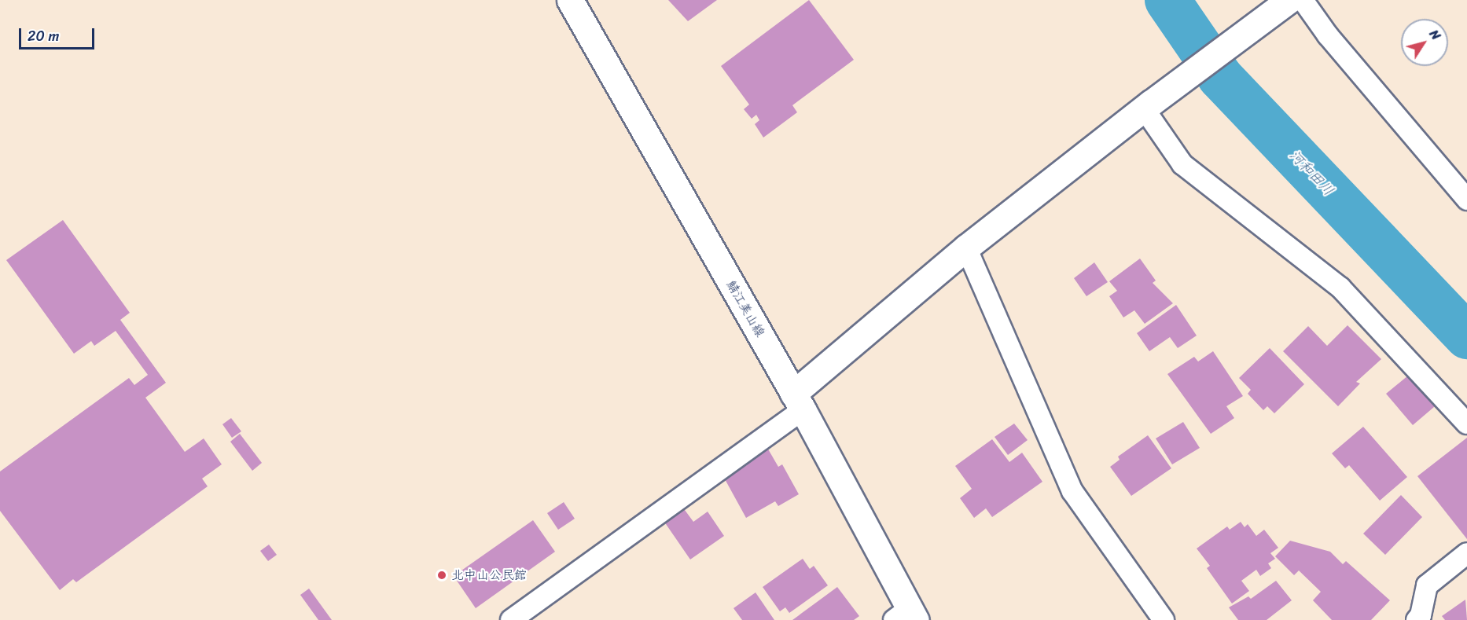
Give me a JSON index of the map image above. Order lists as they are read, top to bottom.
{
  "streets": {
    "main road": ["鯖江美山線"]
  },
  "water": ["河和田川"],
  "places": ["北中山公民館"],
  "scale_bar": "20 m",
  "north": "top right"
}
